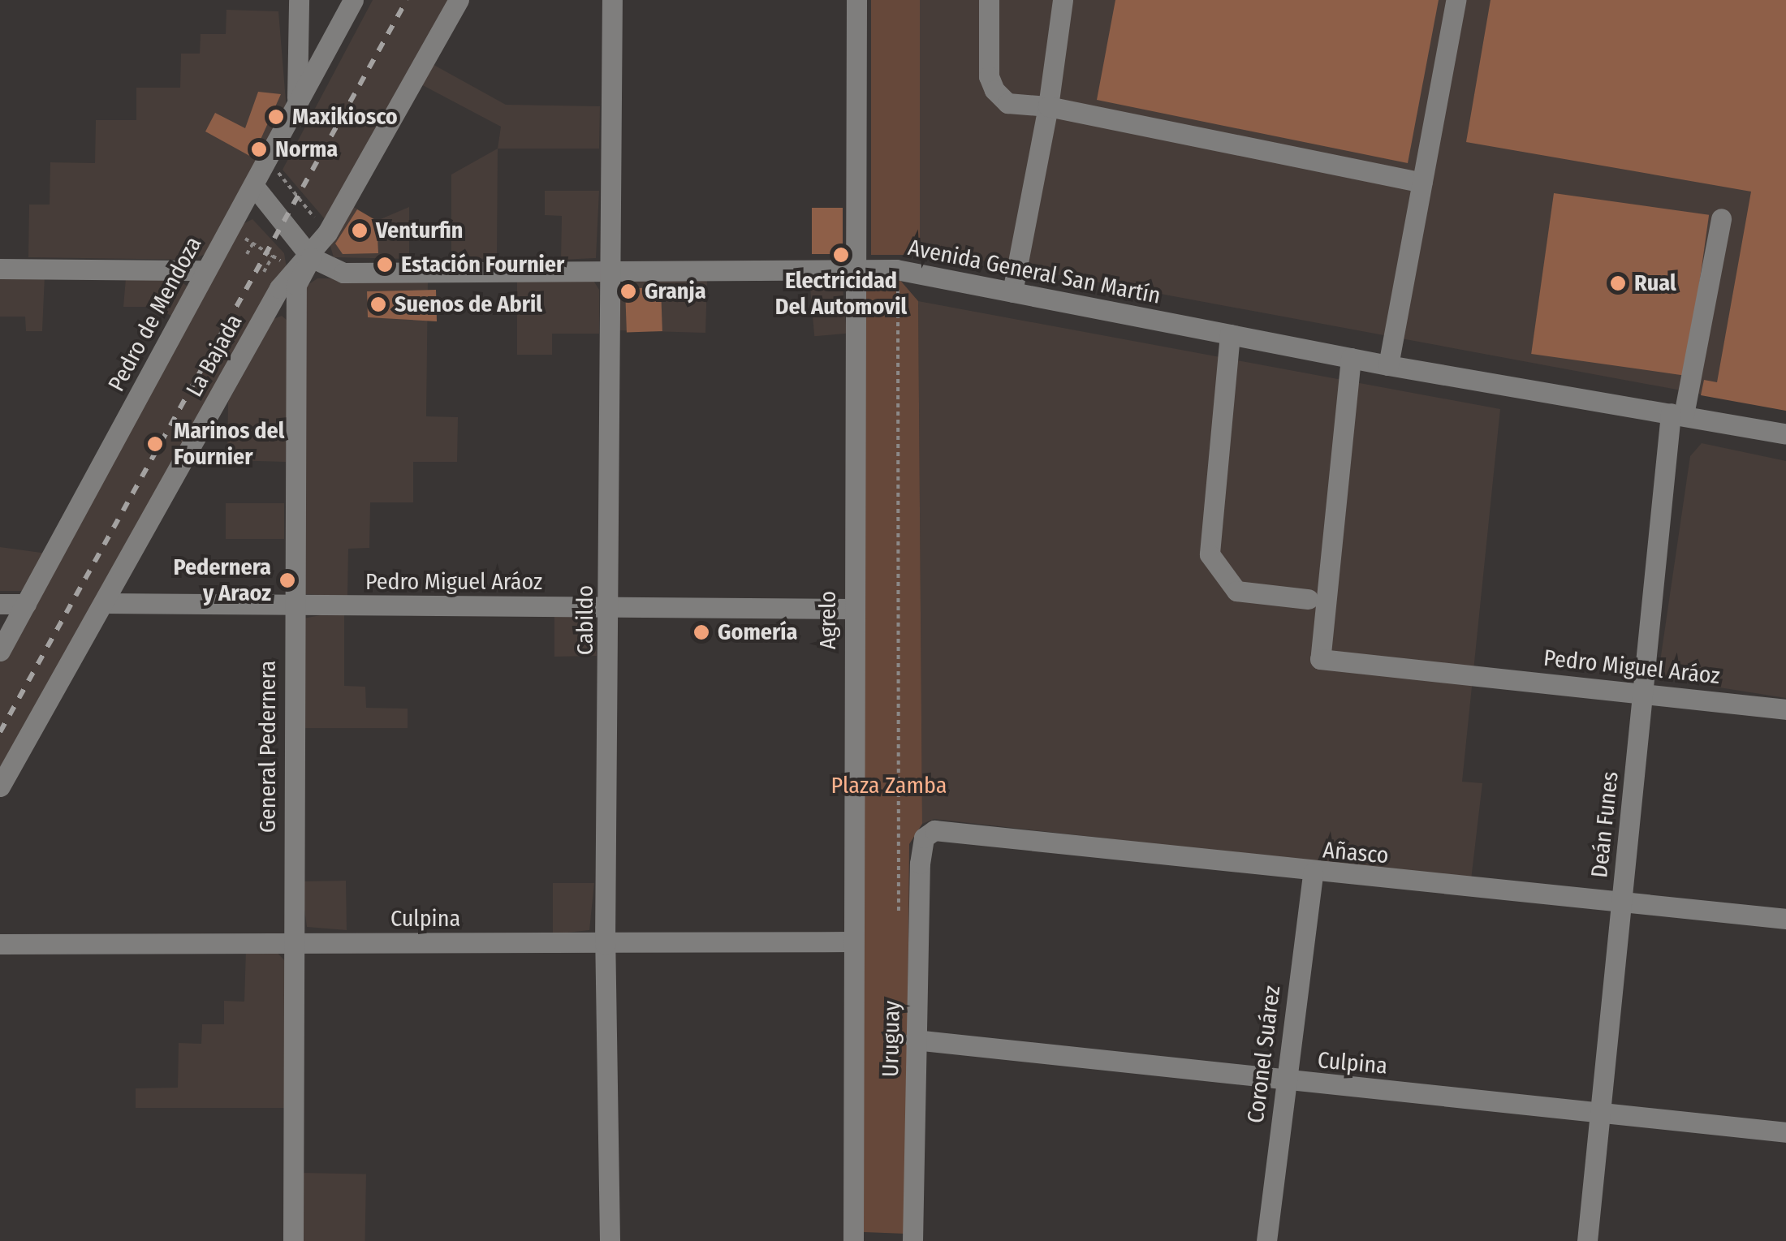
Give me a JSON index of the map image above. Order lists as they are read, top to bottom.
{
  "streets": {
    "street": [
      "Avenida General San Martín",
      "Pedro de Mendoza",
      "La Bajada",
      "Pedro Miguel Aráoz",
      "Cabildo",
      "Agrelo",
      "General Pedernera",
      "Deán Funes",
      "Añasco",
      "Culpina",
      "Uruguay",
      "Coronel Suárez"
    ]
  },
  "crossings": [
    ["Avenida General San Martín", "Pedro de Mendoza"],
    ["Avenida General San Martín", "La Bajada"],
    ["Avenida General San Martín", "Pedro Miguel Aráoz"],
    ["Avenida General San Martín", "Cabildo"],
    ["Avenida General San Martín", "Agrelo"],
    ["Avenida General San Martín", "General Pedernera"],
    ["Avenida General San Martín", "Deán Funes"],
    ["La Bajada", "Pedro Miguel Aráoz"],
    ["La Bajada", "General Pedernera"],
    ["Pedro Miguel Aráoz", "Cabildo"],
    ["Pedro Miguel Aráoz", "Agrelo"],
    ["Pedro Miguel Aráoz", "General Pedernera"],
    ["Pedro Miguel Aráoz", "Deán Funes"],
    ["Cabildo", "Culpina"],
    ["Agrelo", "Culpina"],
    ["General Pedernera", "Culpina"],
    ["Deán Funes", "Añasco"],
    ["Deán Funes", "Culpina"],
    ["Añasco", "Uruguay"],
    ["Añasco", "Coronel Suárez"],
    ["Culpina", "Uruguay"],
    ["Culpina", "Coronel Suárez"]
  ],
  "parks": ["Plaza Zamba"],
  "places": [
    "Maxikiosco",
    "Norma",
    "Venturfin",
    "Electricidad Del Automovil",
    "Estación Fournier",
    "Rual",
    "Granja",
    "Suenos de Abril",
    "Marinos del Fournier",
    "Pedernera y Araoz",
    "Gomería"
  ]
}
